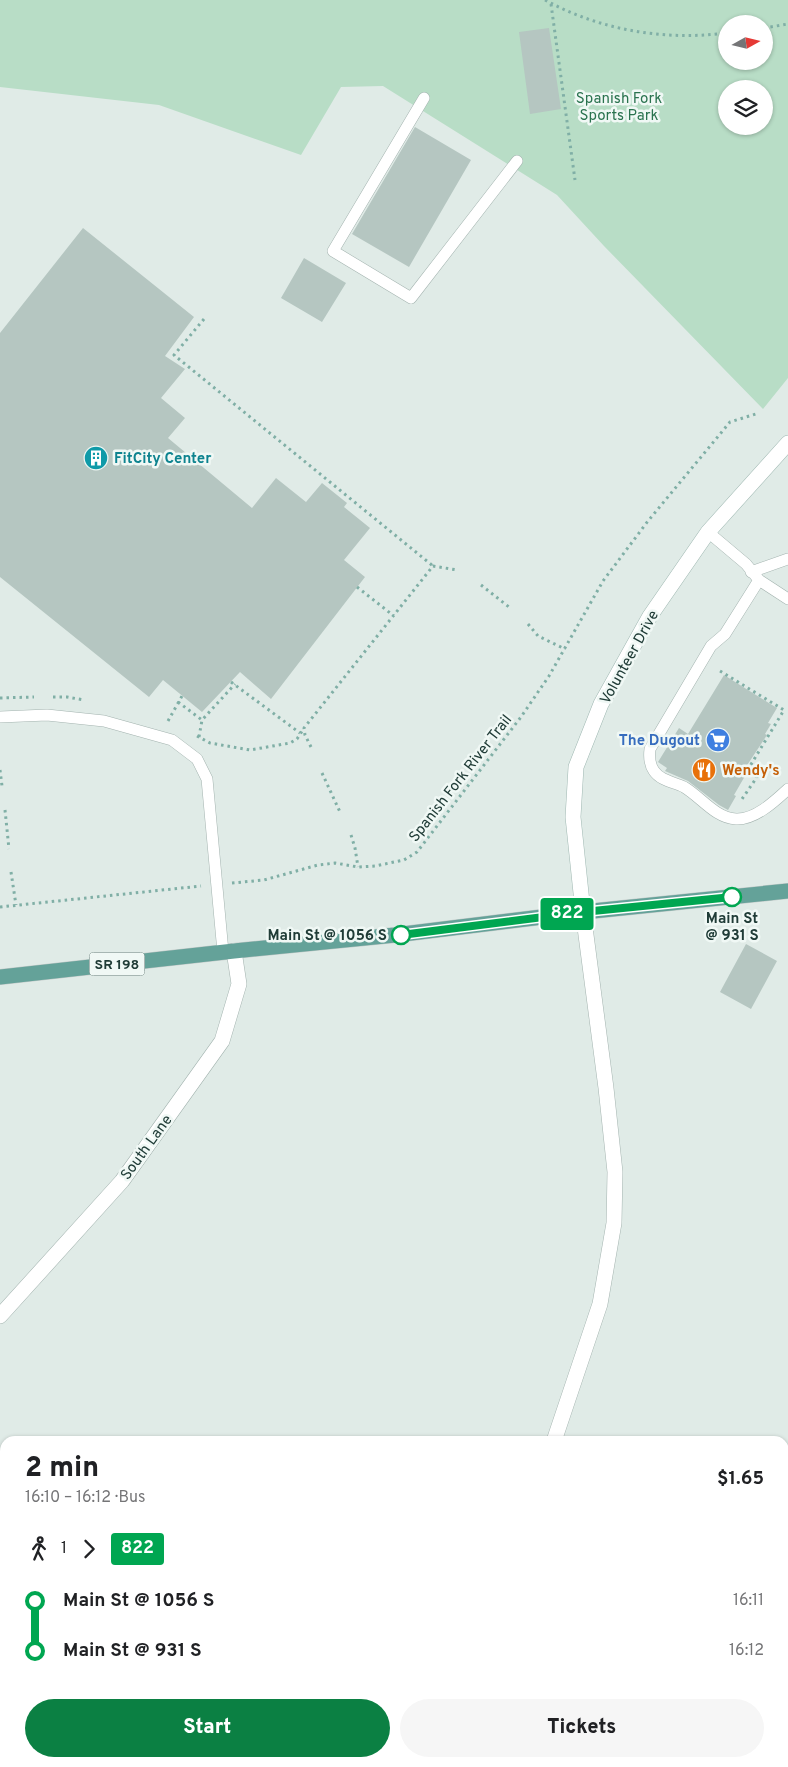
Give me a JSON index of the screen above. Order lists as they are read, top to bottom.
{
  "streets": {
    "main road": ["SR 198"],
    "street": ["Volunteer Drive", "South Lane"],
    "path": ["Spanish Fork River Trail"]
  },
  "crossings": [
    ["Volunteer Drive", "SR 198"],
    ["SR 198", "South Lane"]
  ],
  "parks": ["Spanish Fork Sports Park"],
  "places": {
    "building": ["FitCity Center"],
    "supermarket": ["The Dugout"],
    "restaurant": ["Wendy's"],
    "other": ["Main St @ 931 S", "Main St @ 1056 S"]
  },
  "lines": ["bus line 822"],
  "north": "right",
  "page": {
    "on_map": "822",
    "heading": ["2 min", "16:10 – 16:12 · Bus", "$1.65"],
    "legs": ["1", "822"],
    "list": [
      {
        "name": "Main St @ 1056 S",
        "value": "16:11"
      },
      {
        "name": "Main St @ 931 S",
        "value": "16:12"
      }
    ],
    "buttons": ["Start", "Tickets"]
  }
}
